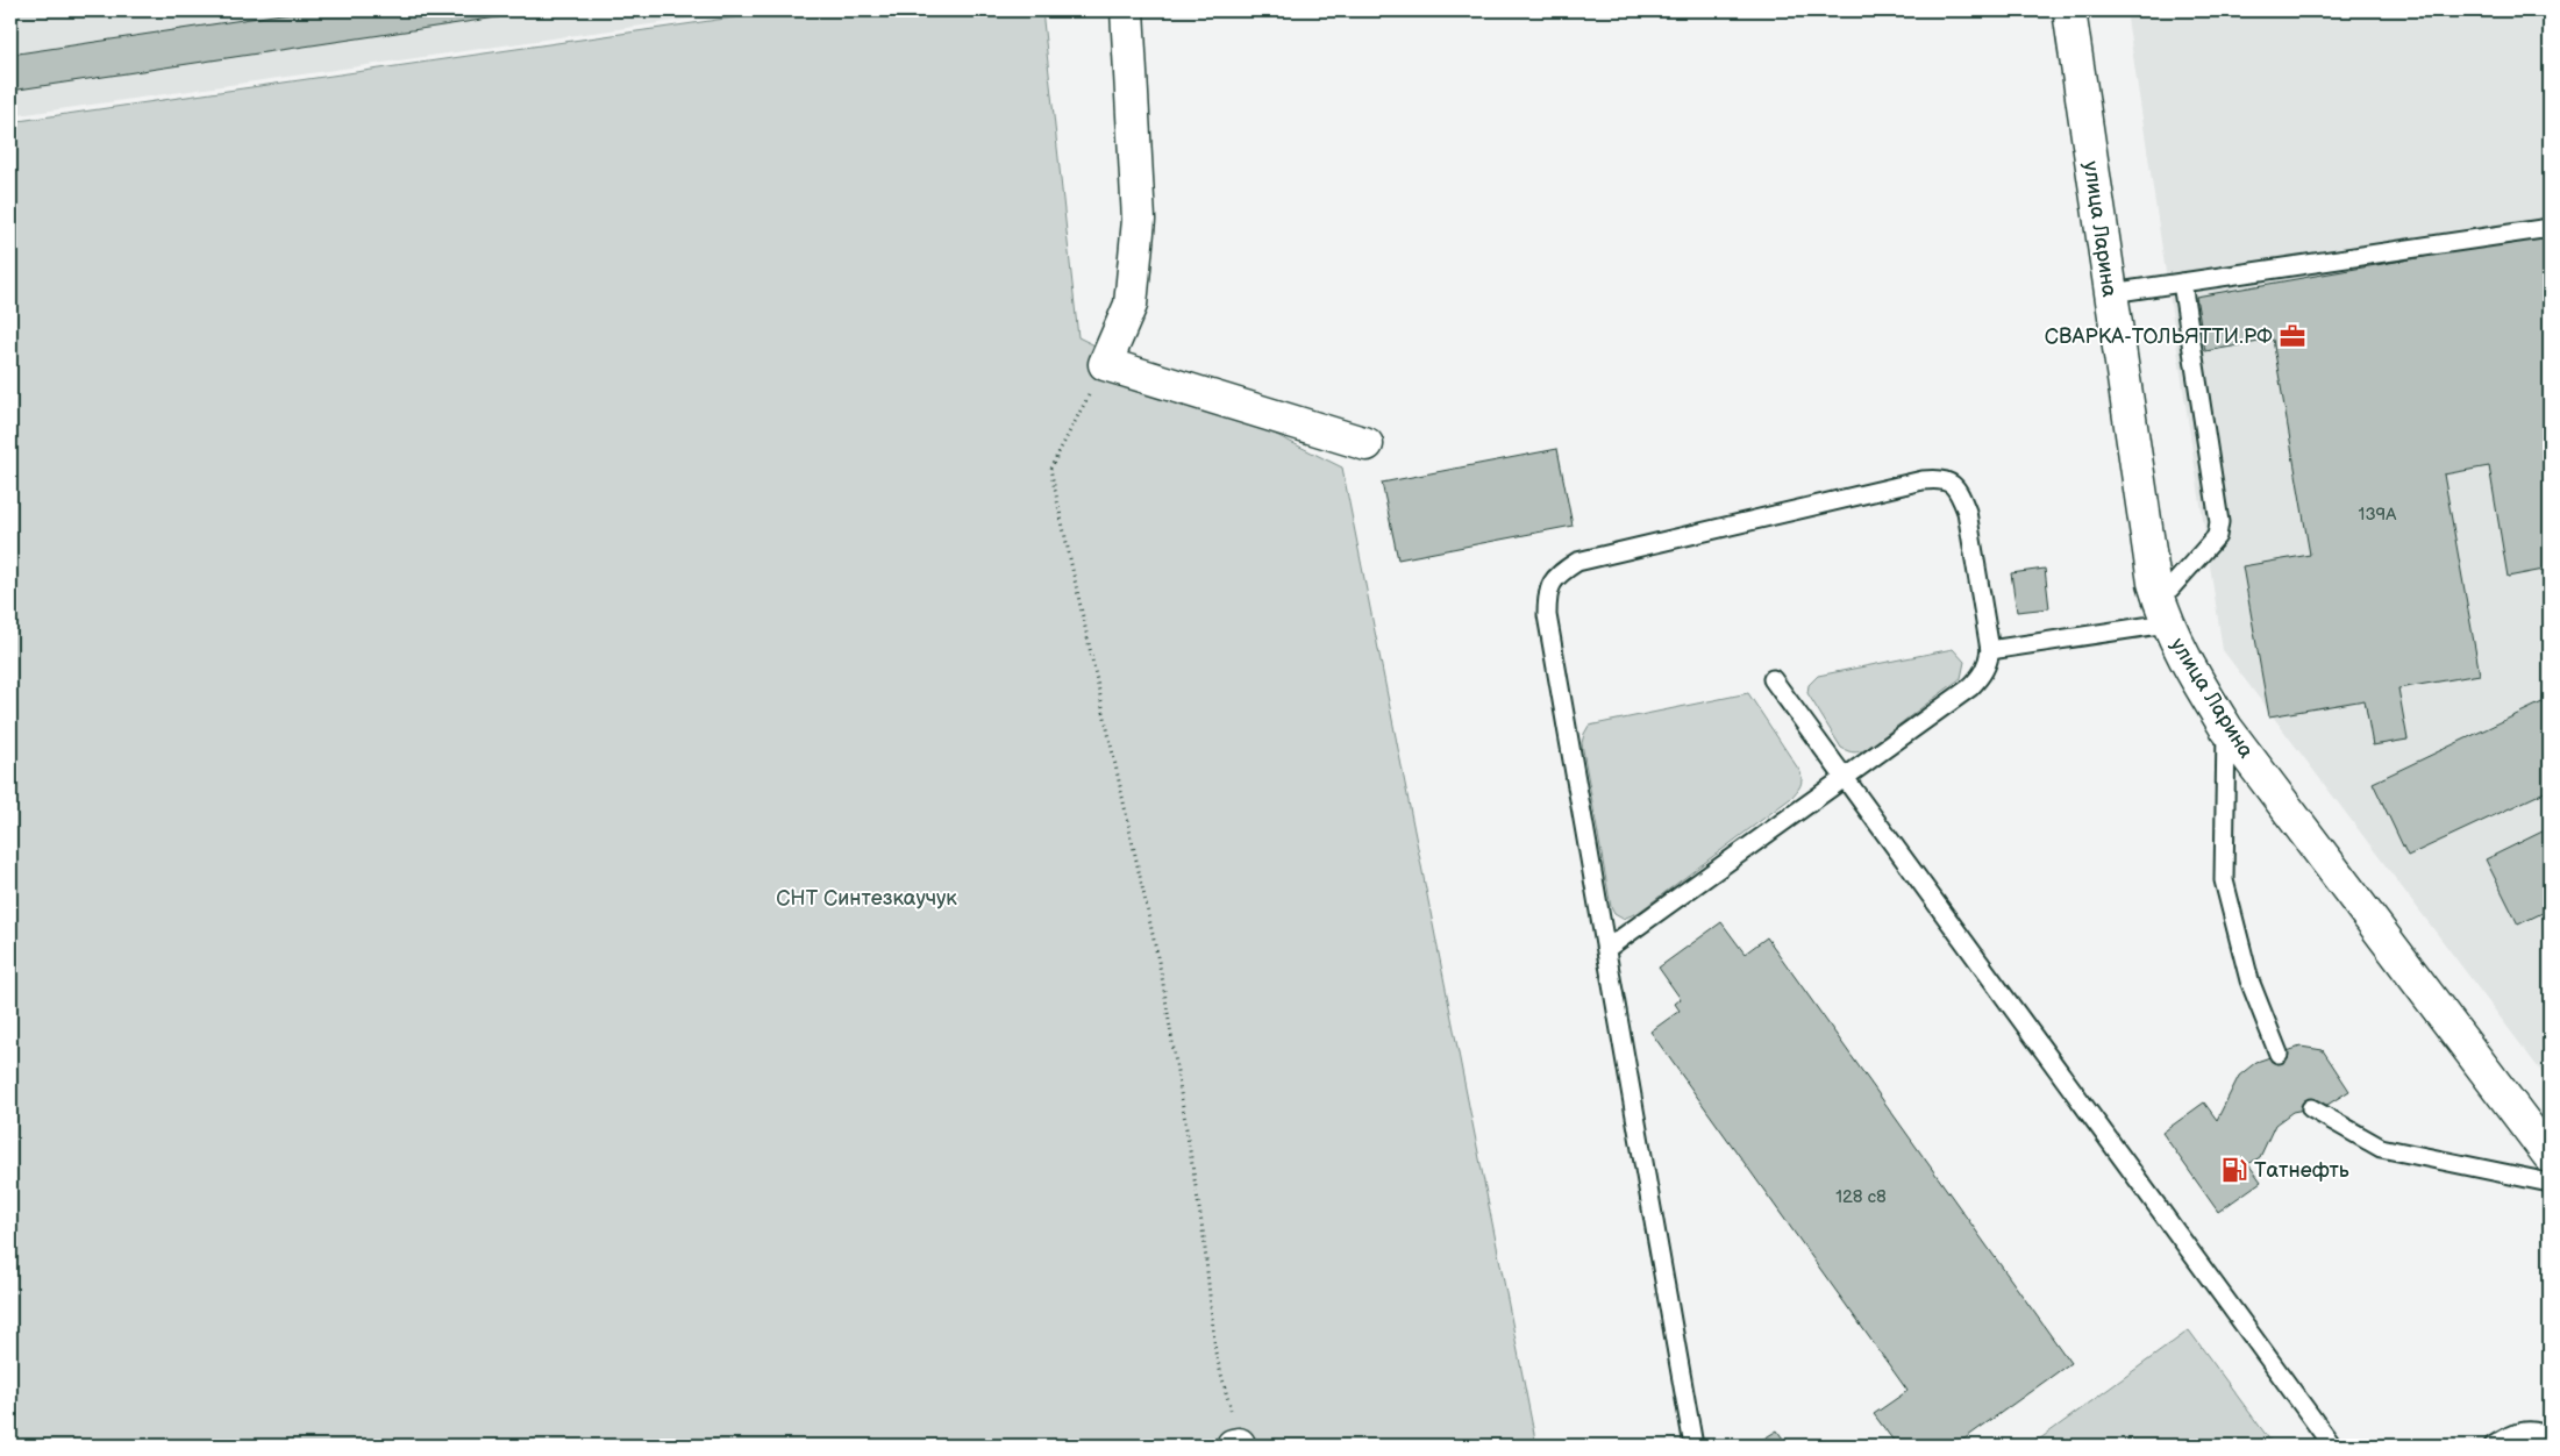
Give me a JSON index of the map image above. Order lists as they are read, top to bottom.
{
  "streets": {
    "main road": ["улица Ларина"]
  },
  "parks": ["СНТ Синтезкаучук"],
  "places": {
    "office": ["СВАРКА-ТОЛЬЯТТИ.РФ"],
    "fuel station": ["Татнефть"]
  },
  "house_numbers": ["139А", "128 с8"]
}
